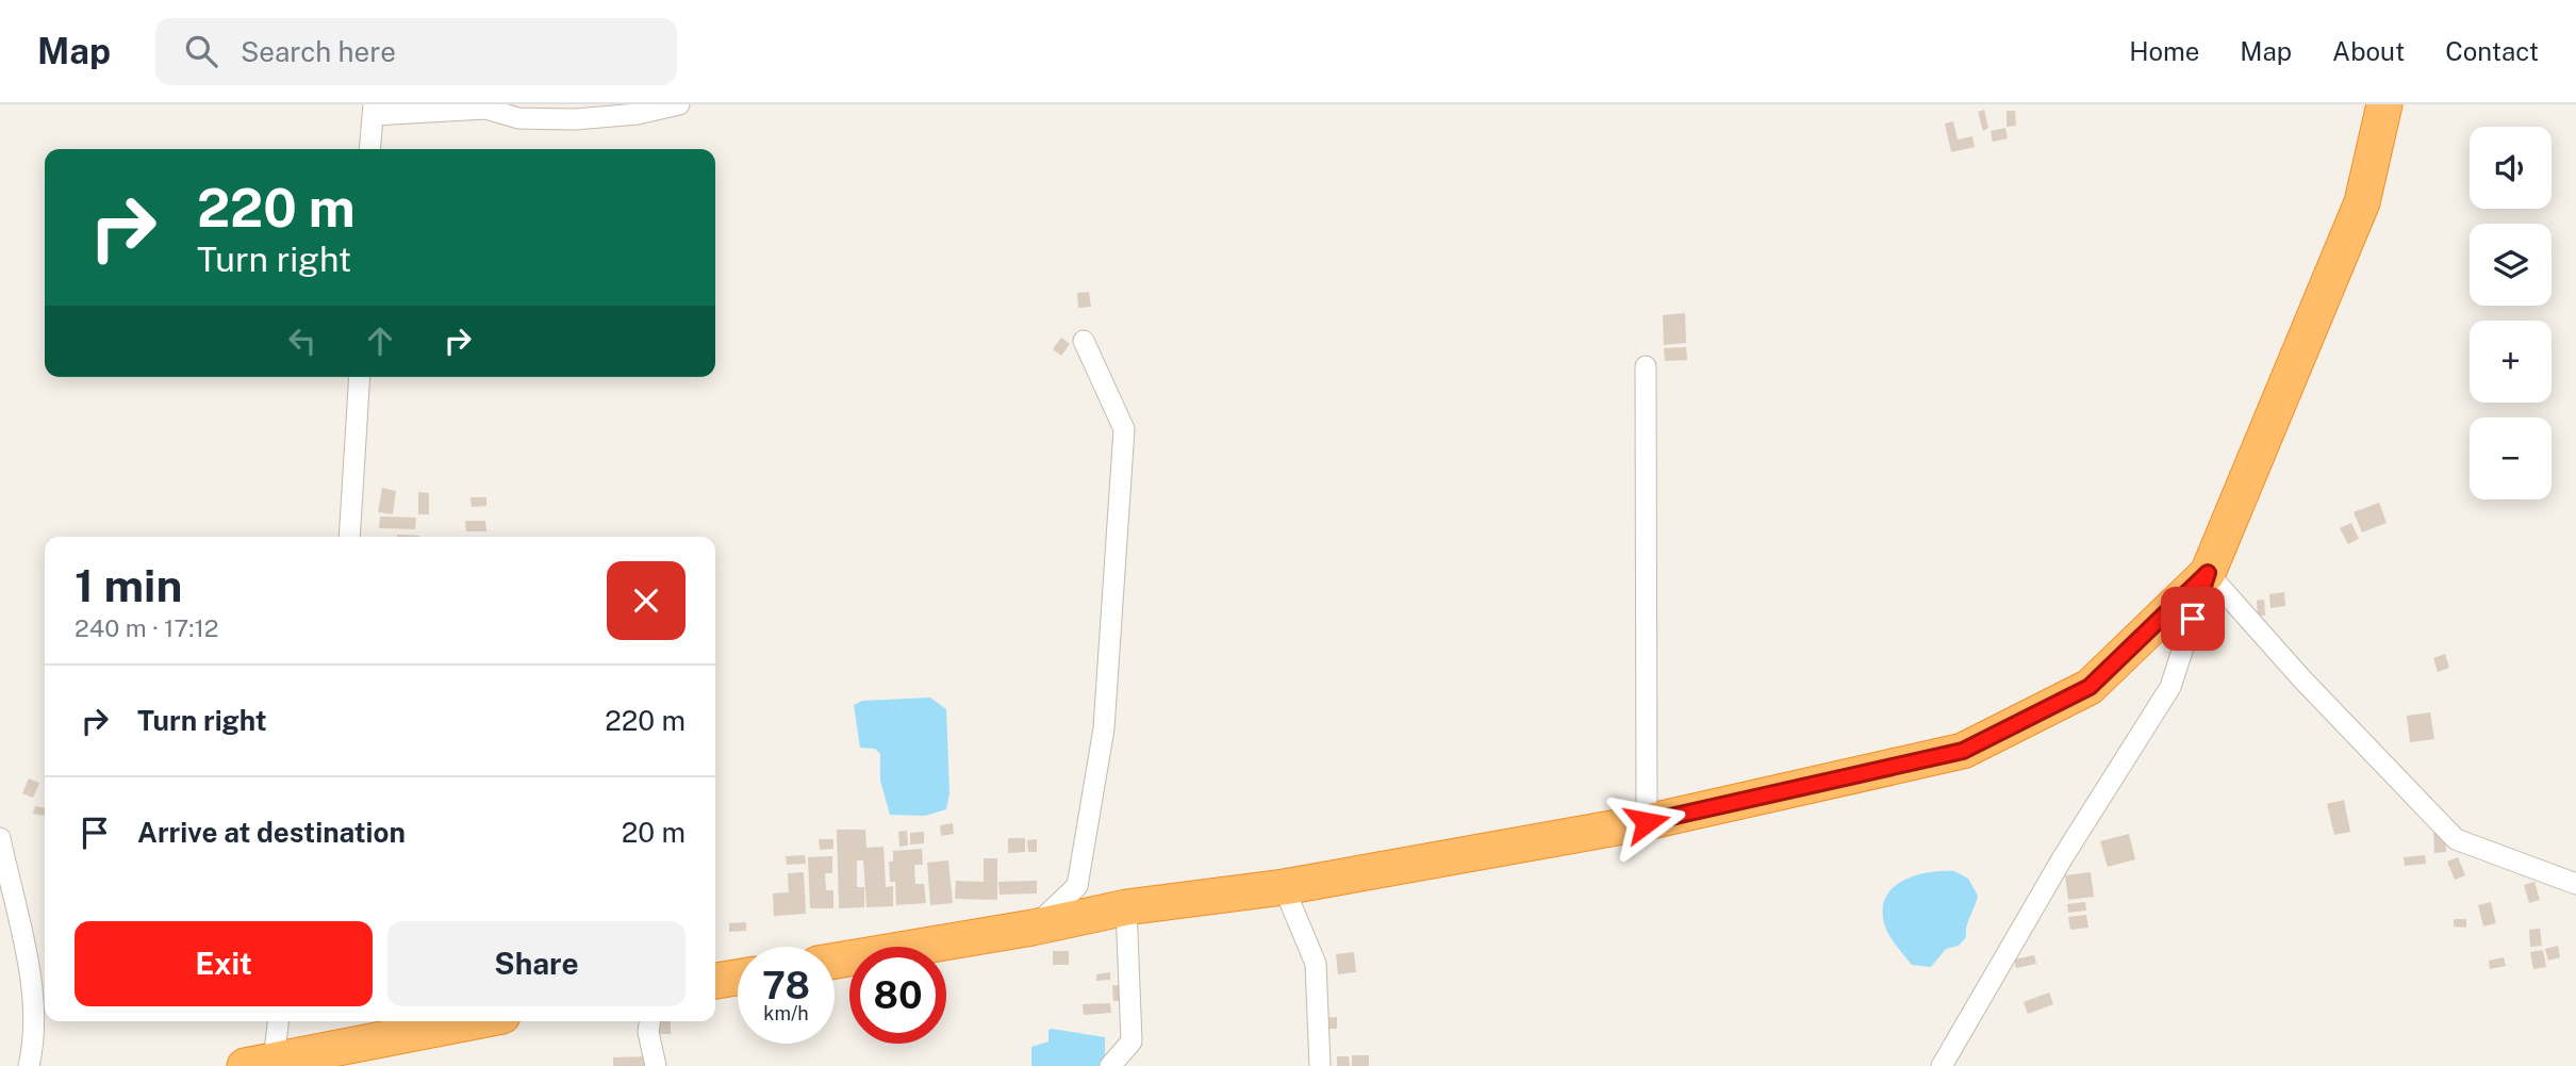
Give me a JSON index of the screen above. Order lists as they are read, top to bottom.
{
  "page": {
    "header": "Map",
    "search": "Search here",
    "nav": [
      "Home",
      "Map",
      "About",
      "Contact"
    ],
    "map_buttons": ["+", "−"],
    "turn": ["220 m", "Turn right"],
    "heading": ["1 min", "240 m · 17:12"],
    "list": [
      {
        "name": "Turn right",
        "value": "220 m"
      },
      {
        "name": "Arrive at destination",
        "value": "20 m"
      }
    ],
    "buttons": ["Exit", "Share"],
    "speed": "78 km/h",
    "limit": "80"
  }
}
